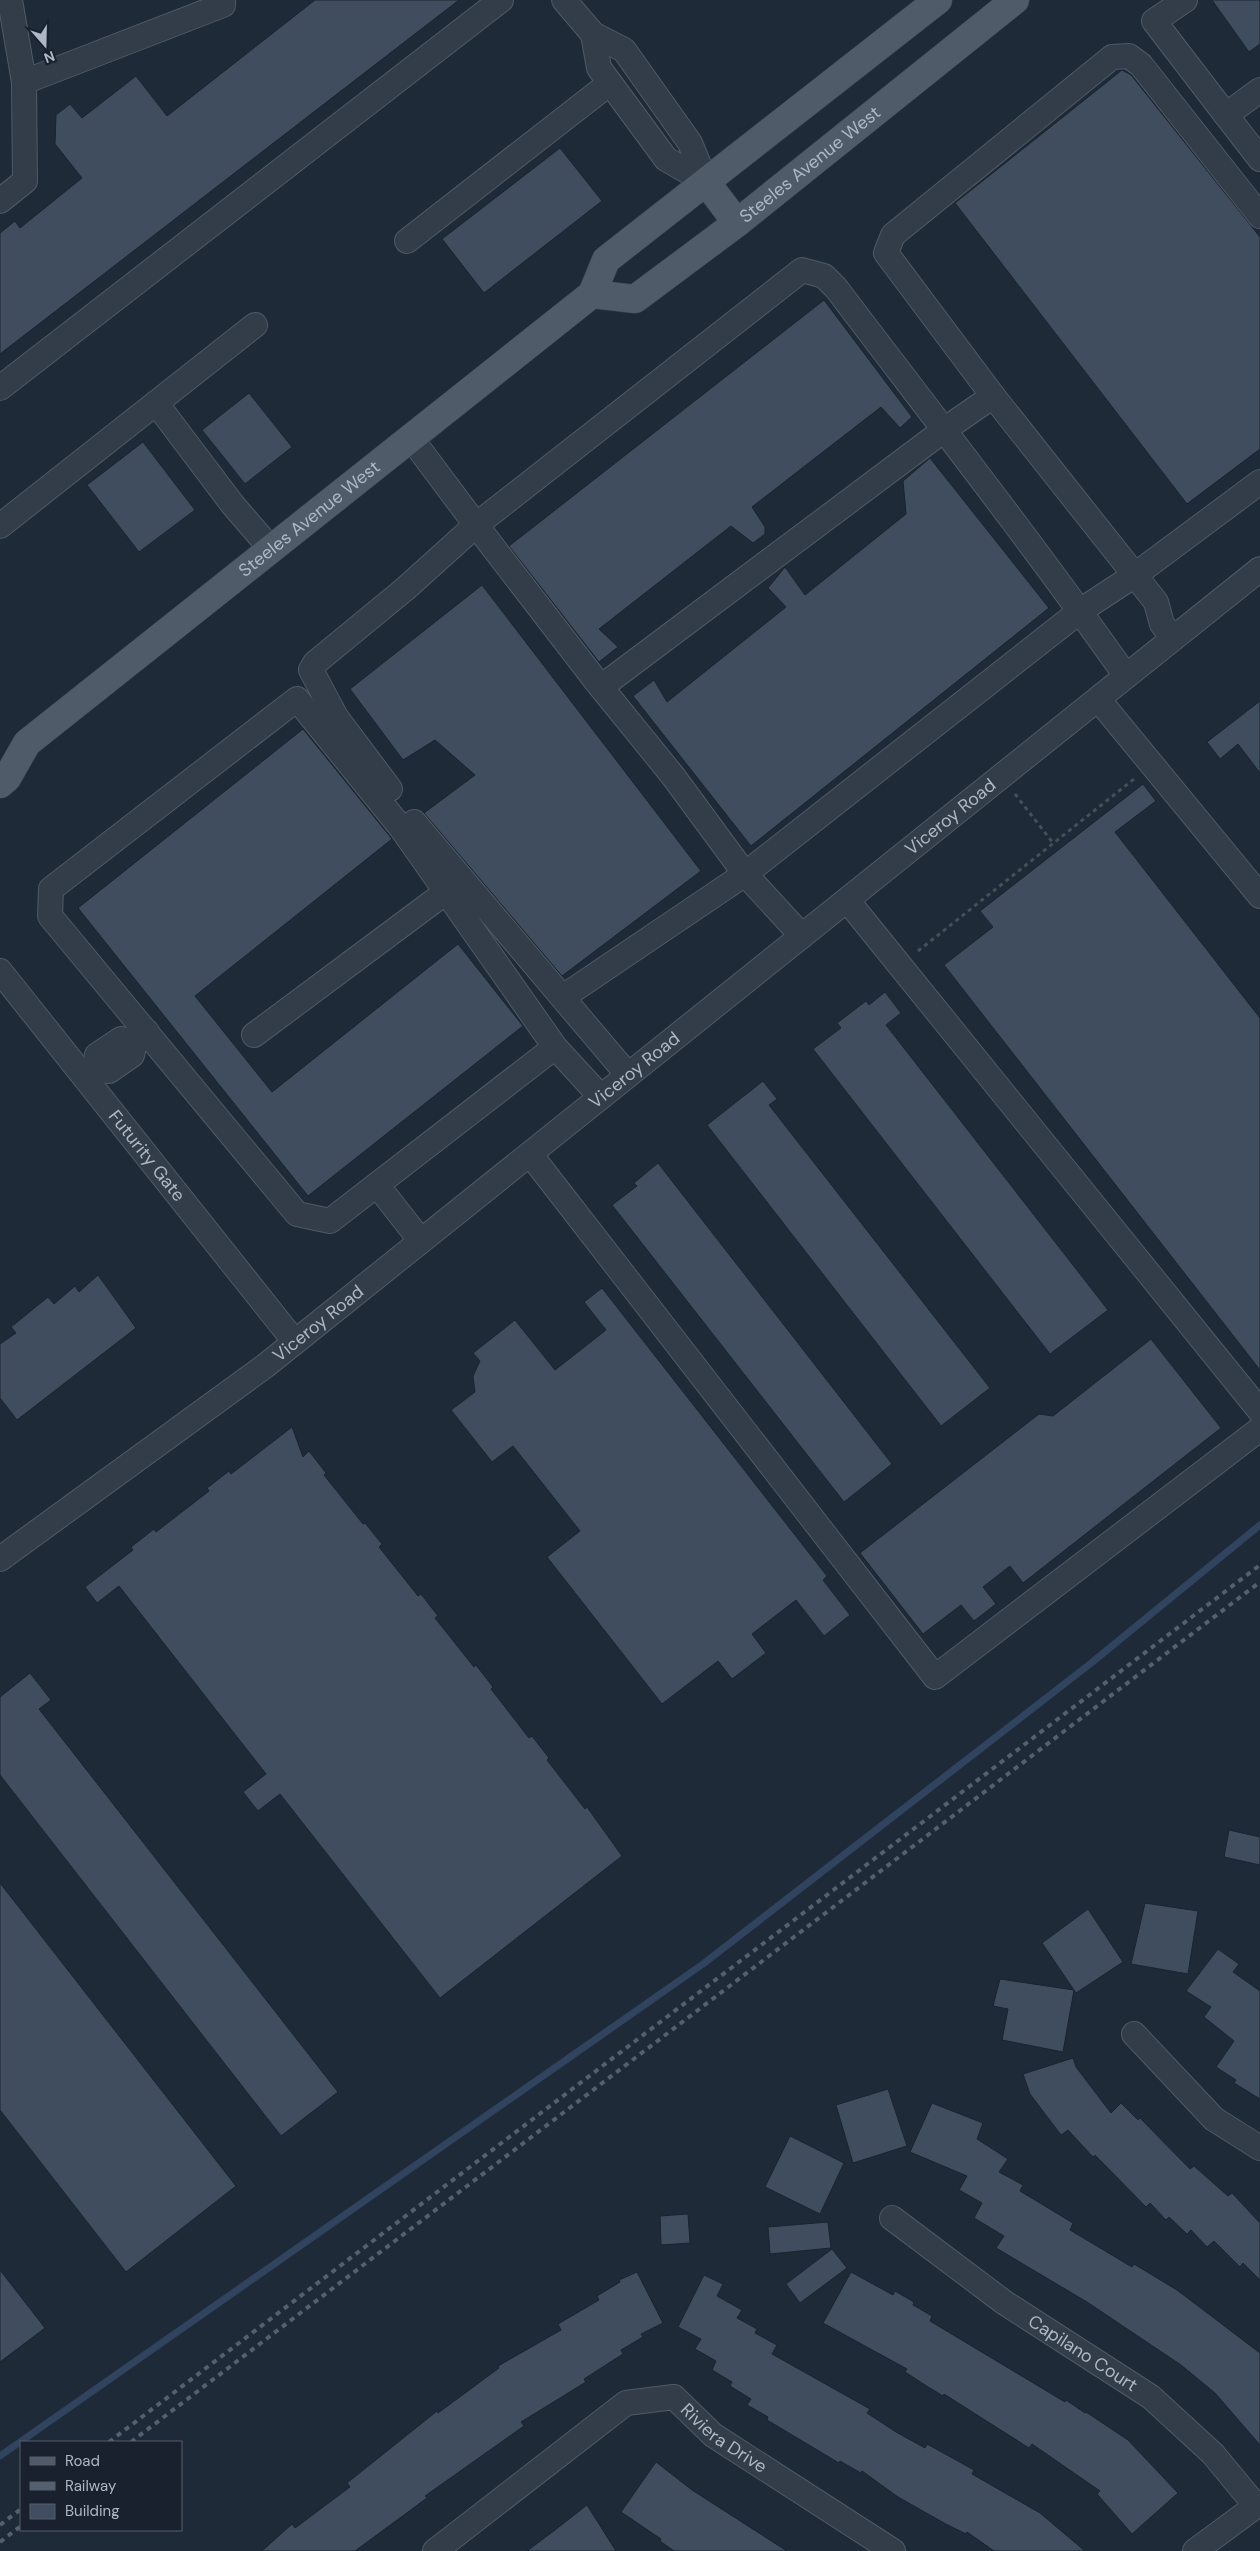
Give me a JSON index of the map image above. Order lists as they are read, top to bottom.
{
  "streets": {
    "main road": ["Steeles Avenue West"],
    "street": [
      "Viceroy Road",
      "Futurity Gate",
      "Capilano Court",
      "Riviera Drive"
    ]
  },
  "crossings": [
    ["Viceroy Road", "Futurity Gate"]
  ],
  "legend": ["Road", "Railway", "Building"],
  "north": "bottom"
}
